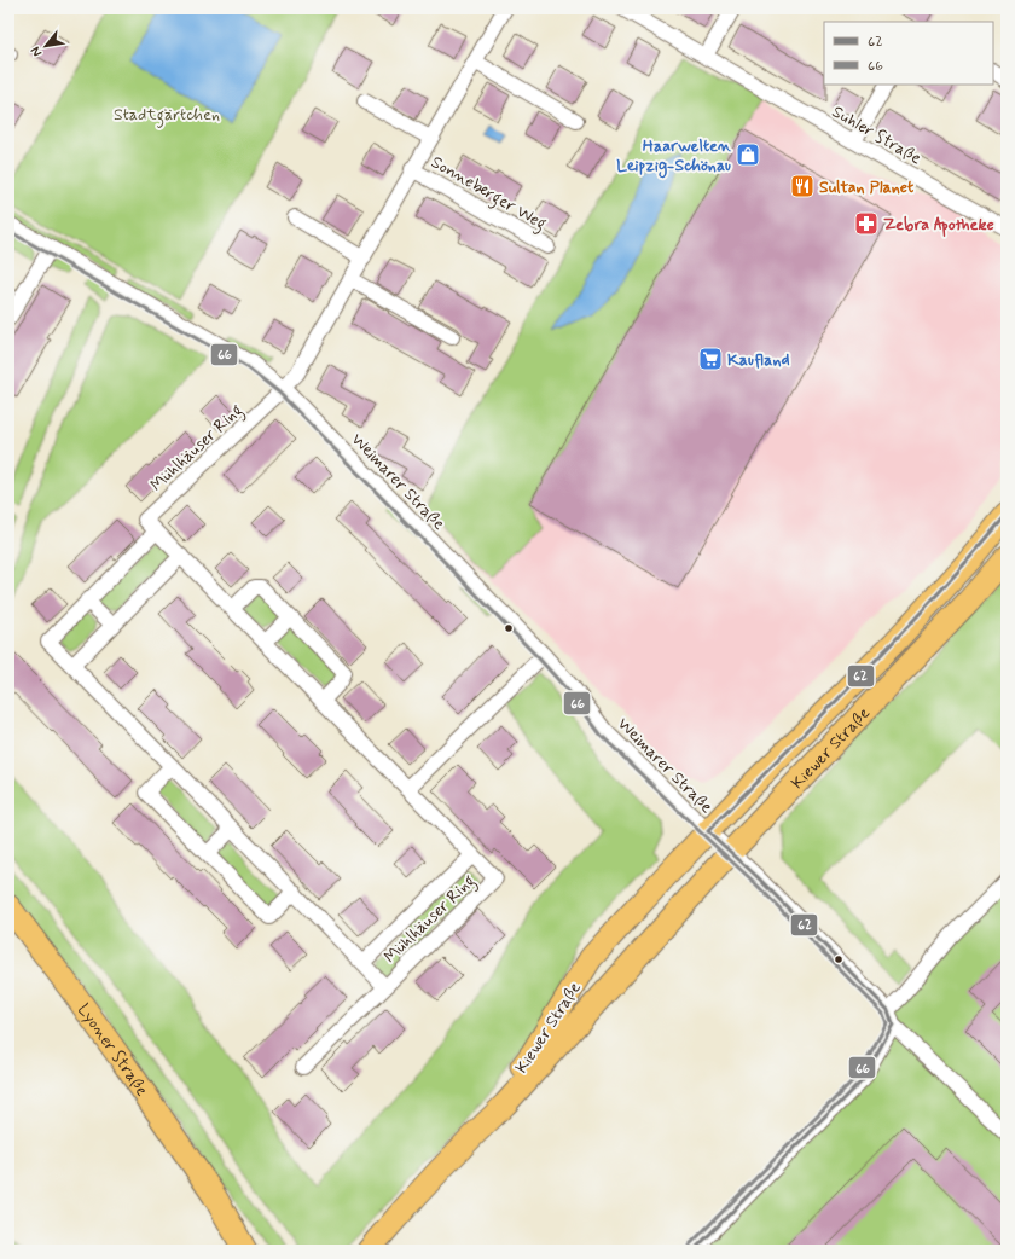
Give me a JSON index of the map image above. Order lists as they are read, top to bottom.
{
  "streets": {
    "main road": ["Kiewer Straße", "Lyoner Straße"],
    "street": [
      "Suhler Straße",
      "Sonneberger Weg",
      "Mühlhäuser Ring",
      "Weimarer Straße"
    ]
  },
  "crossings": [
    ["Sonneberger Weg", "Mühlhäuser Ring"],
    ["Sonneberger Weg", "Weimarer Straße"],
    ["Mühlhäuser Ring", "Weimarer Straße"],
    ["Weimarer Straße", "Kiewer Straße"]
  ],
  "parks": ["Stadtgärtchen"],
  "places": {
    "shop": ["Haarwelten Leipzig-Schönau"],
    "restaurant": ["Sultan Planet"],
    "pharmacy": ["Zebra Apotheke"],
    "supermarket": ["Kaufland"]
  },
  "lines": ["transit line 66", "transit line 62"],
  "legend": ["62", "66"],
  "north": "bottom left"
}
